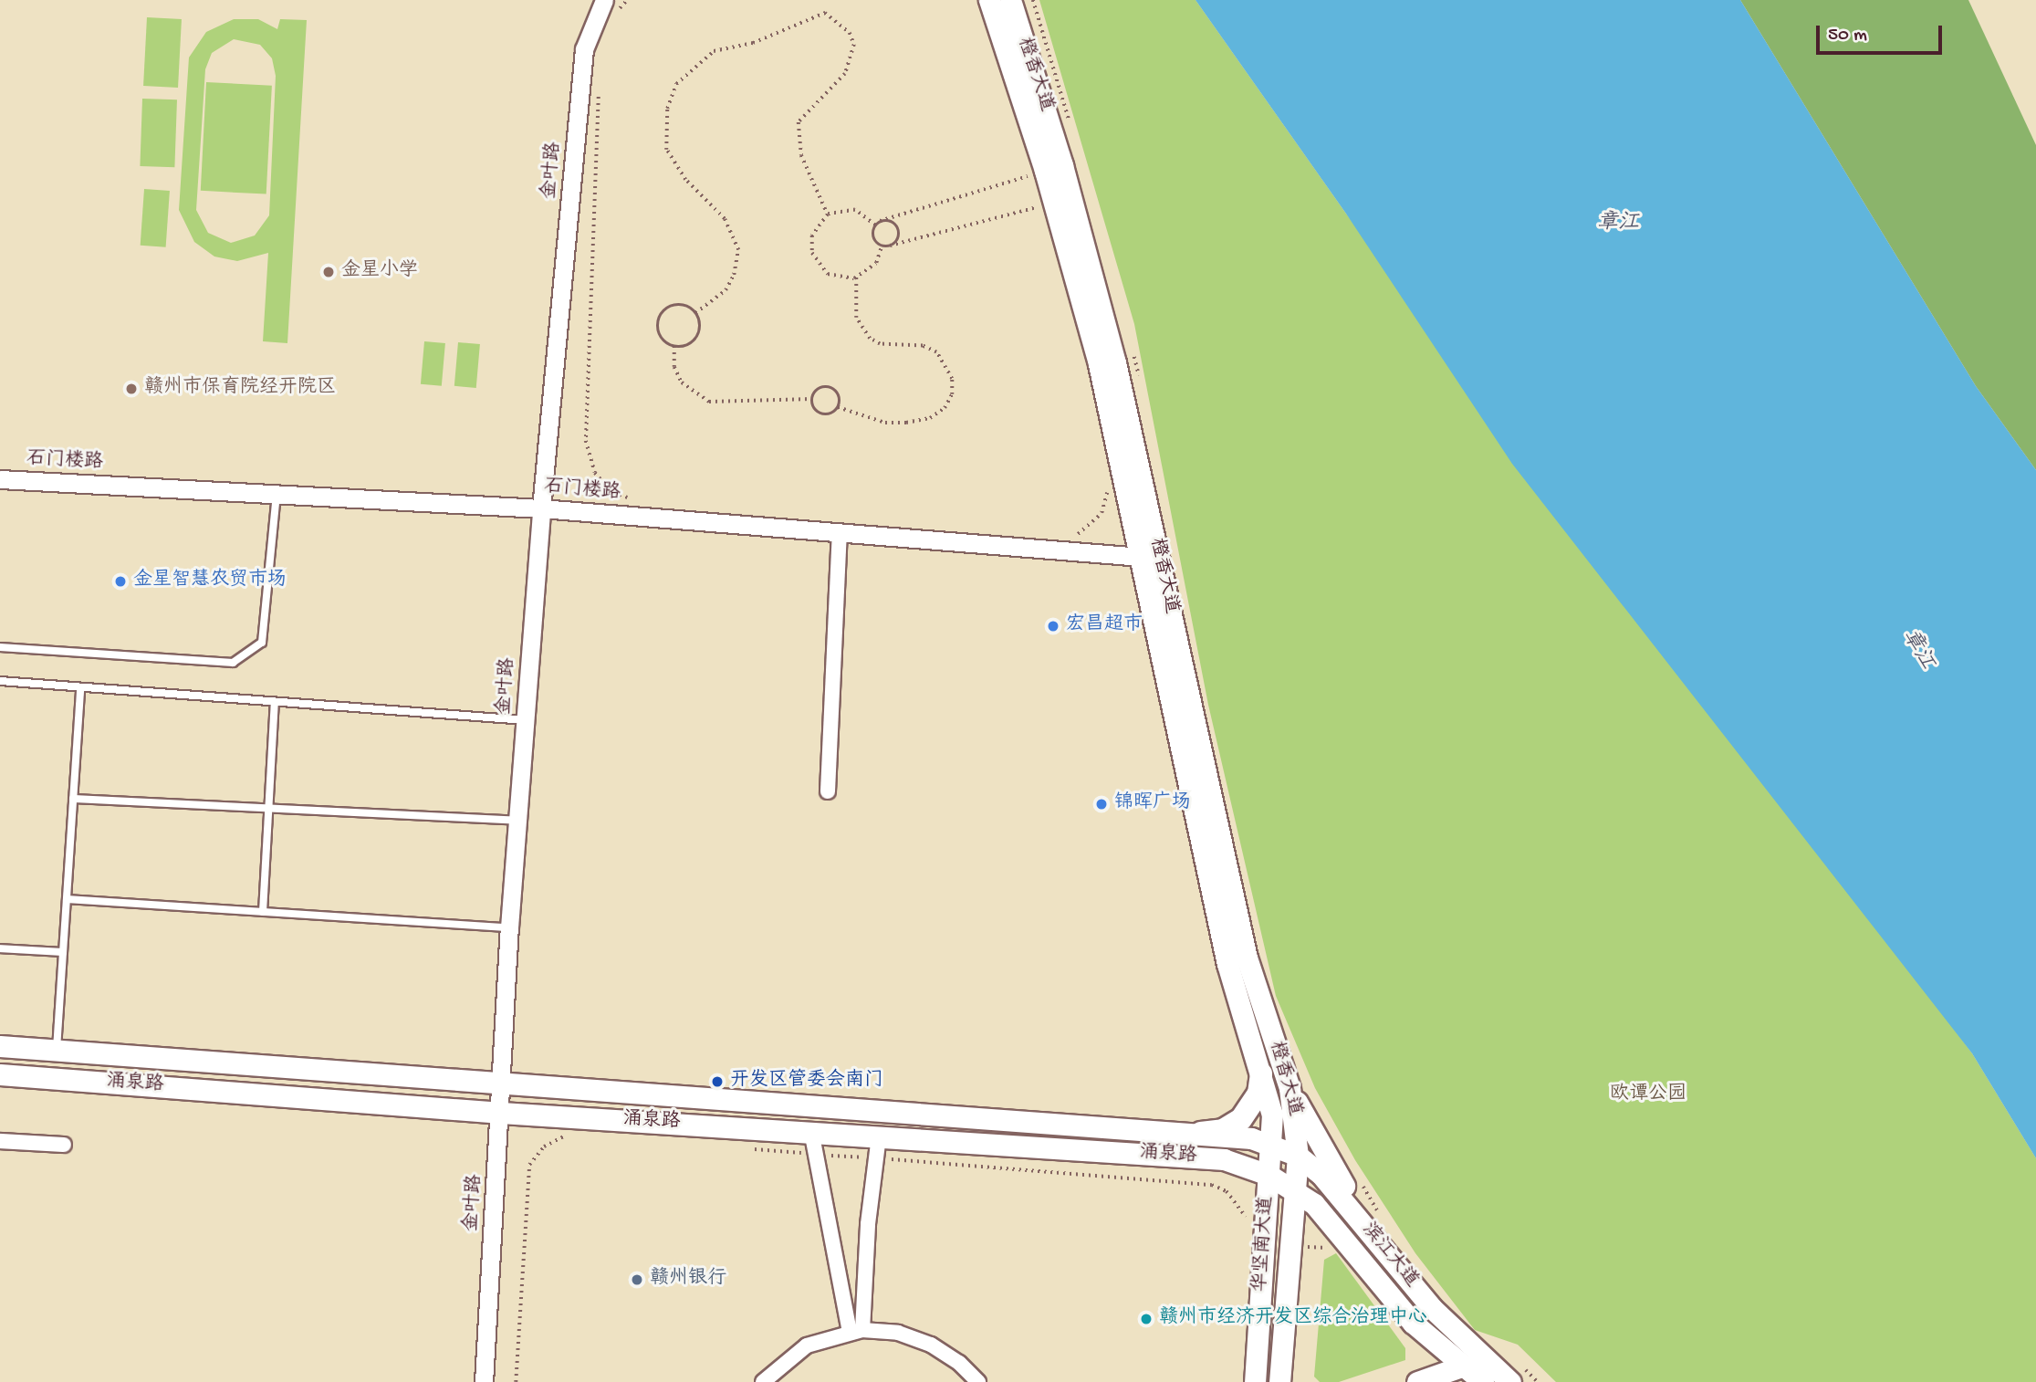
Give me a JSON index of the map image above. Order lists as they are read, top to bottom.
{
  "streets": {
    "main road": [
      "橙香大道",
      "涌泉路",
      "华坚南大道",
      "滨江大道"
    ],
    "street": ["金叶路", "石门楼路"]
  },
  "crossings": [
    ["橙香大道", "石门楼路"],
    ["橙香大道", "涌泉路"],
    ["橙香大道", "华坚南大道"],
    ["橙香大道", "滨江大道"],
    ["金叶路", "石门楼路"],
    ["金叶路", "涌泉路"],
    ["涌泉路", "华坚南大道"],
    ["涌泉路", "滨江大道"],
    ["华坚南大道", "滨江大道"]
  ],
  "water": ["章江"],
  "parks": ["欧谭公园"],
  "places": [
    "金星小学",
    "赣州市保育院经开院区",
    "金星智慧农贸市场",
    "宏昌超市",
    "锦晖广场",
    "开发区管委会南门",
    "赣州银行",
    "赣州市经济开发区综合治理中心"
  ],
  "scale_bar": "50 m"
}
